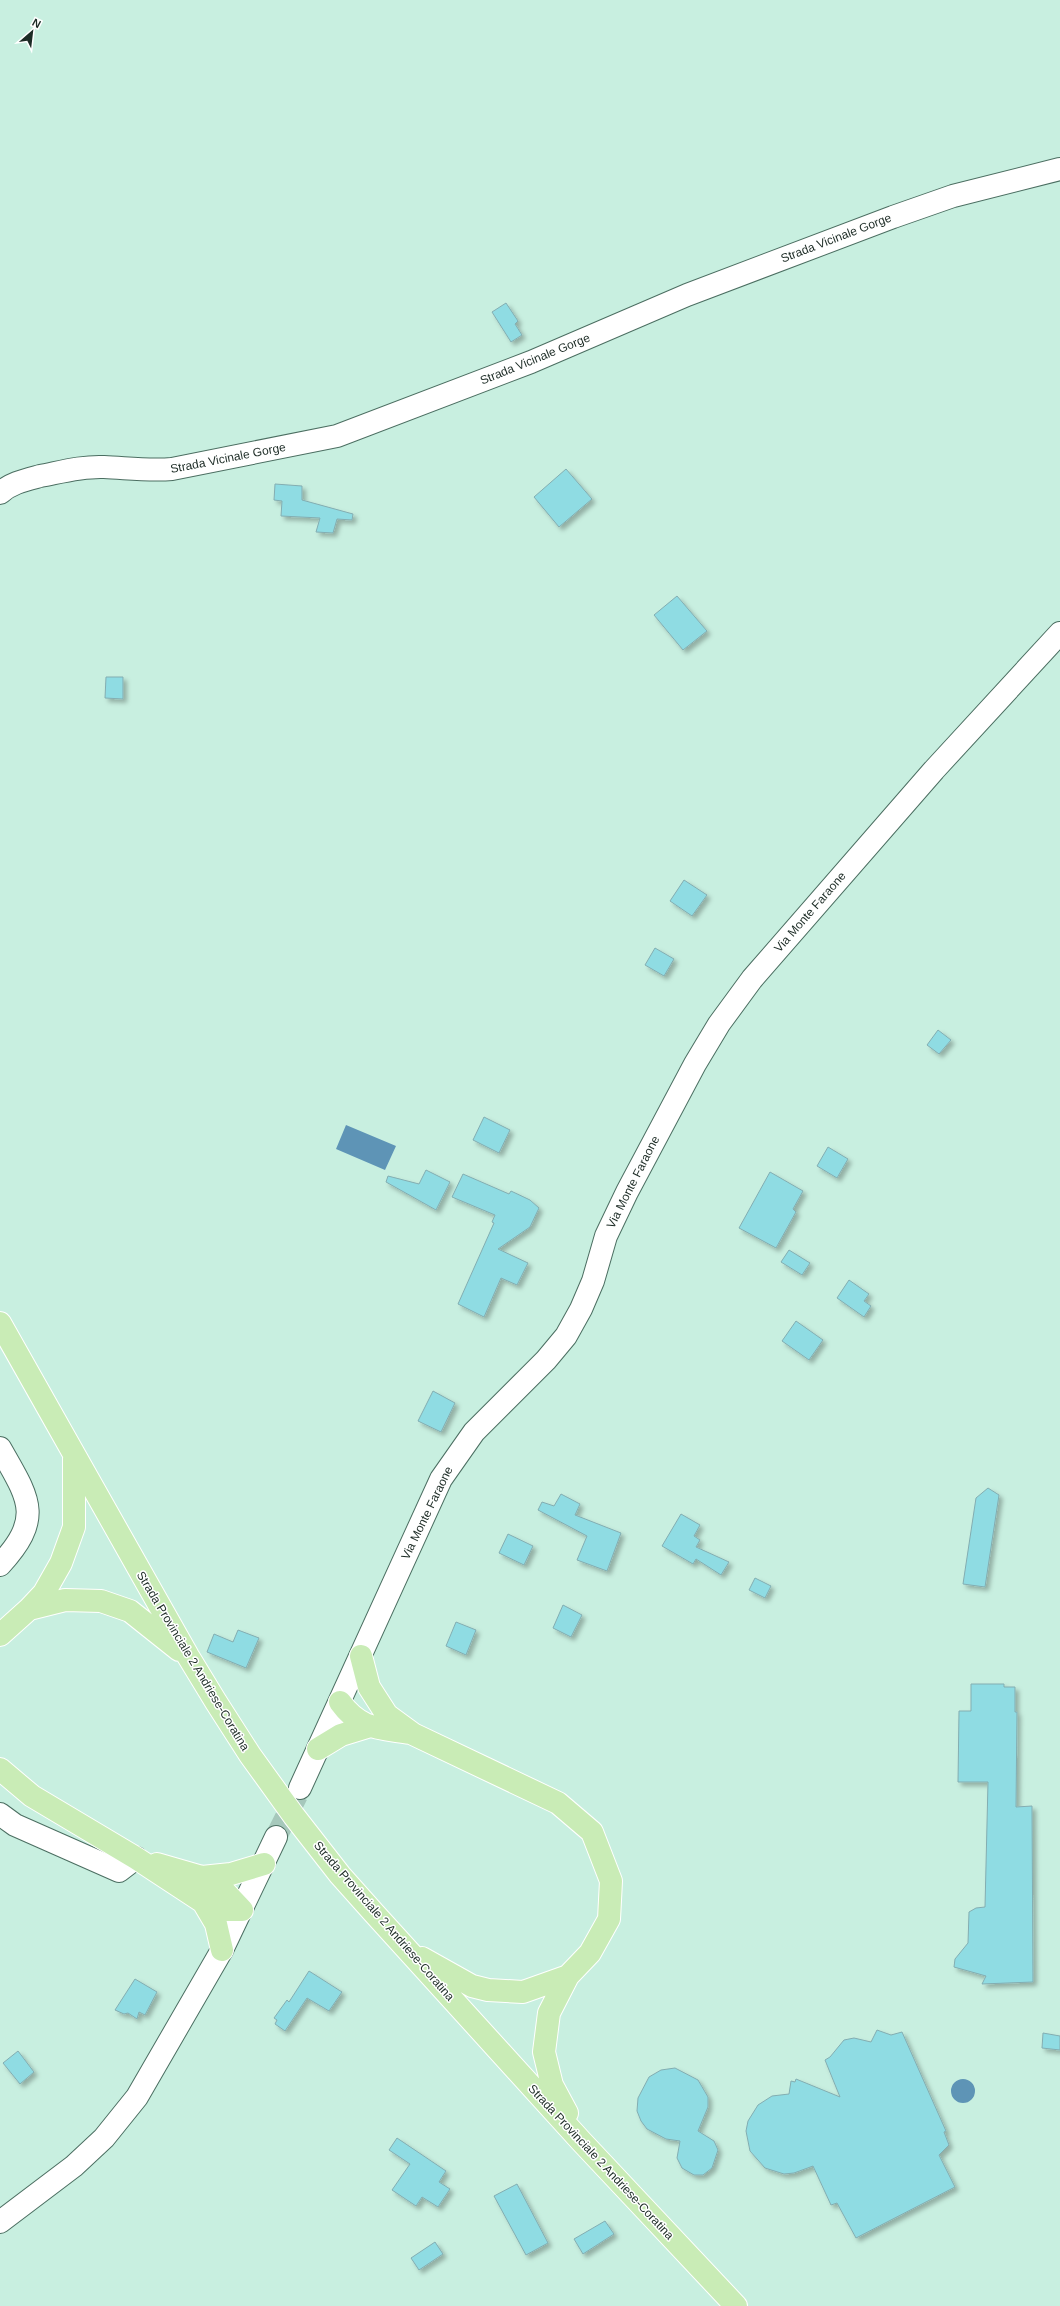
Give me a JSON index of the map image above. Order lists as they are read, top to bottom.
{
  "streets": {
    "main road": ["Strada Provinciale 2 Andriese-Coratina"],
    "street": ["Strada Vicinale Gorge", "Via Monte Faraone"]
  },
  "north": "top right"
}
